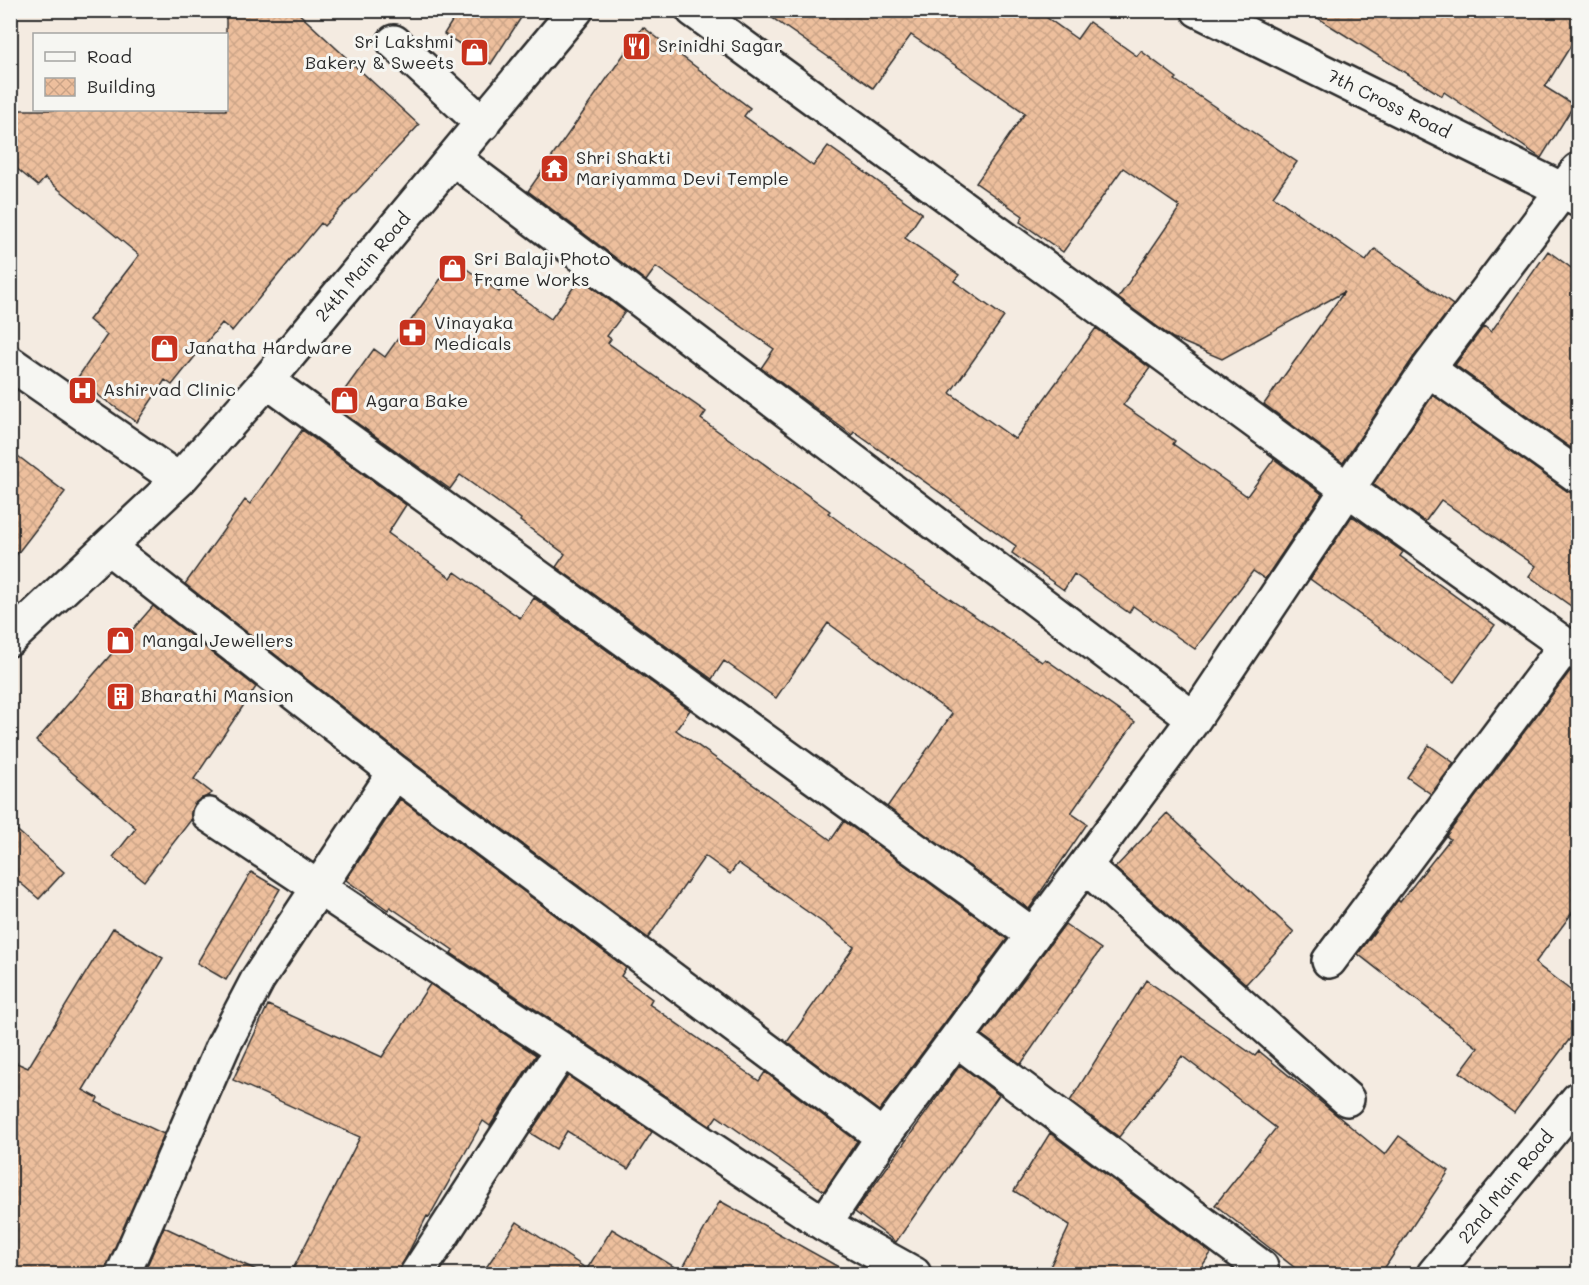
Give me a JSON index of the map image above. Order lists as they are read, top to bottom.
{
  "streets": {
    "street": ["7th Cross Road", "24th Main Road", "22nd Main Road"]
  },
  "places": {
    "restaurant": ["Srinidhi Sagar"],
    "shop": [
      "Sri Lakshmi Bakery & Sweets",
      "Sri Balaji Photo Frame Works",
      "Janatha Hardware",
      "Agara Bake",
      "Mangal Jewellers"
    ],
    "temple": ["Shri Shakti Mariyamma Devi Temple"],
    "pharmacy": ["Vinayaka Medicals"],
    "hospital": ["Ashirvad Clinic"],
    "building": ["Bharathi Mansion"]
  },
  "legend": ["Road", "Building"]
}
